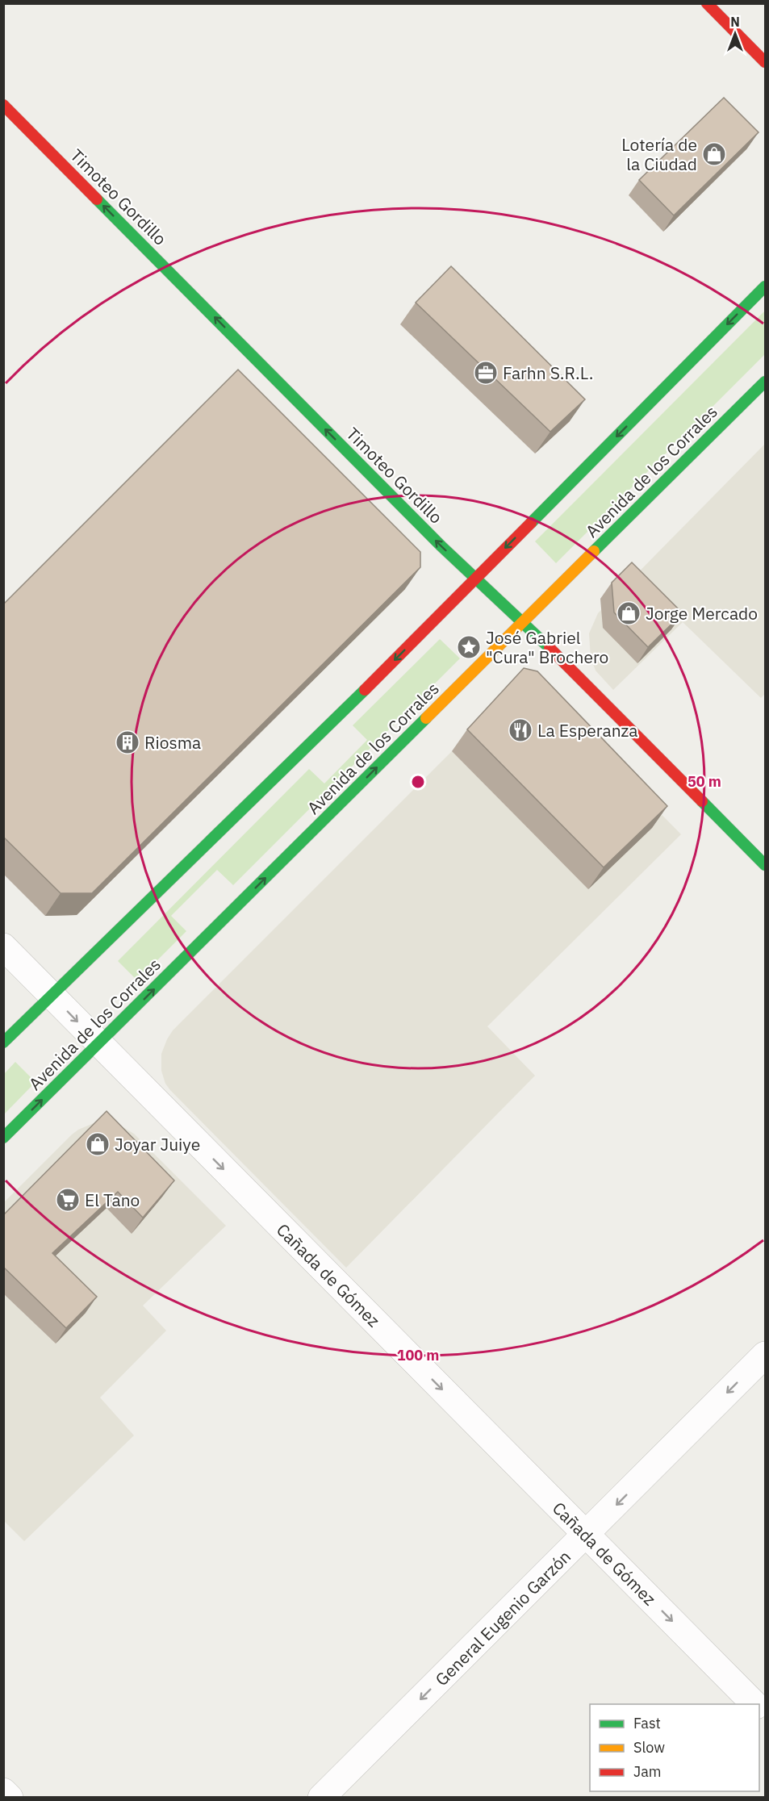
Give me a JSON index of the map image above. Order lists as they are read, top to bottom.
{
  "streets": {
    "main road": ["Timoteo Gordillo", "Avenida de los Corrales"],
    "street": ["Cañada de Gómez", "General Eugenio Garzón"]
  },
  "crossings": [
    ["Timoteo Gordillo", "Avenida de los Corrales"],
    ["Avenida de los Corrales", "Cañada de Gómez"],
    ["Cañada de Gómez", "General Eugenio Garzón"]
  ],
  "one_way": ["Timoteo Gordillo", "Cañada de Gómez", "General Eugenio Garzón"],
  "places": {
    "shop": ["Lotería de la Ciudad", "Jorge Mercado", "Joyar Juiye"],
    "office": ["Farhn S.R.L."],
    "place": ["José Gabriel \"Cura\" Brochero"],
    "restaurant": ["La Esperanza"],
    "building": ["Riosma"],
    "supermarket": ["El Tano"]
  },
  "legend": ["Fast", "Slow", "Jam"],
  "north": "top",
  "rings": ["50 m", "100 m"]
}
